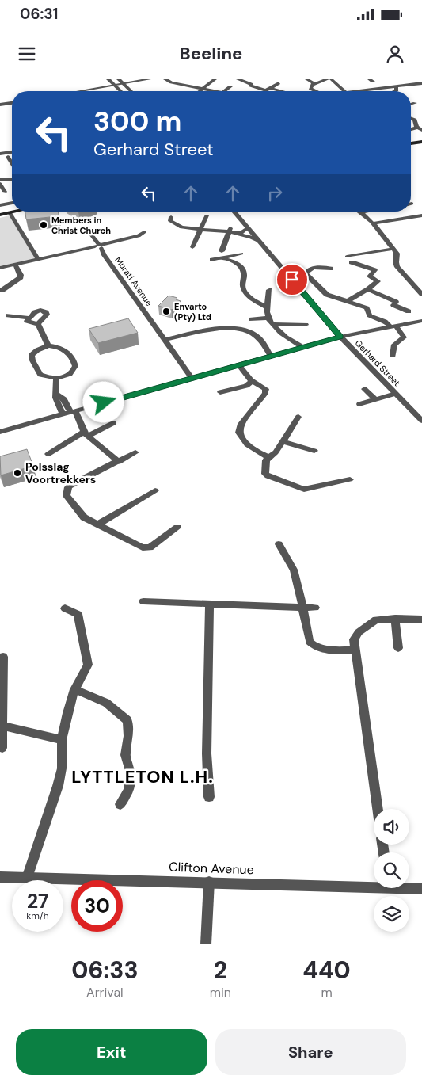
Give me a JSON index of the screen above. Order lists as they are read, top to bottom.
{
  "streets": {
    "street": ["Murati Avenue", "Gerhard Street", "Clifton Avenue"]
  },
  "districts": ["LYTTLETON L.H."],
  "places": ["Members in Christ Church", "Envarto (Pty) Ltd", "Polsslag Voortrekkers"],
  "page": {
    "status": "06:31",
    "header": "Beeline",
    "turn": ["300 m", "Gerhard Street"],
    "speed": "27 km/h",
    "limit": "30",
    "eta": [
      "06:33",
      "Arrival",
      "2",
      "min",
      "440",
      "m"
    ],
    "buttons": ["Exit", "Share"]
  }
}
